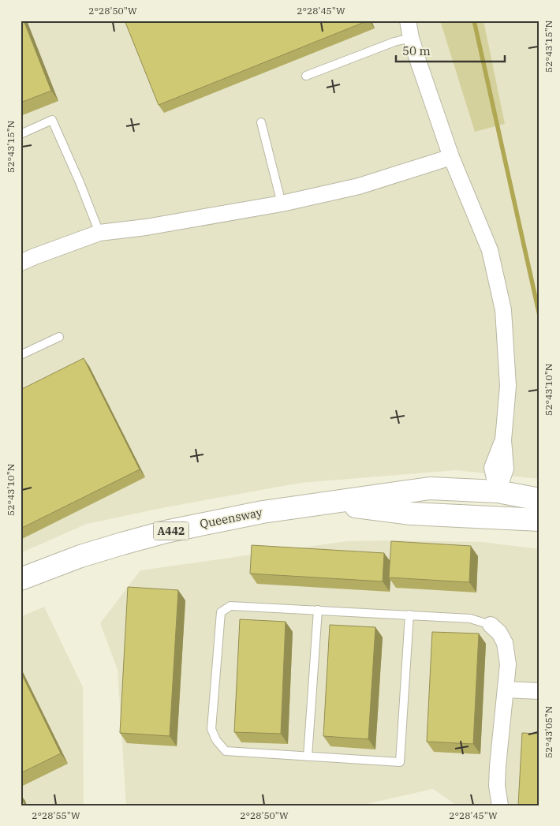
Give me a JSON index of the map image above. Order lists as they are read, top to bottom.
{
  "streets": {
    "main road": ["Queensway", "A442"]
  },
  "scale_bar": "50 m",
  "coordinates": [
    "2°28'50\"W",
    "2°28'45\"W",
    "52°43'15\"N",
    "52°43'10\"N",
    "52°43'05\"N",
    "2°28'55\"W"
  ]
}
